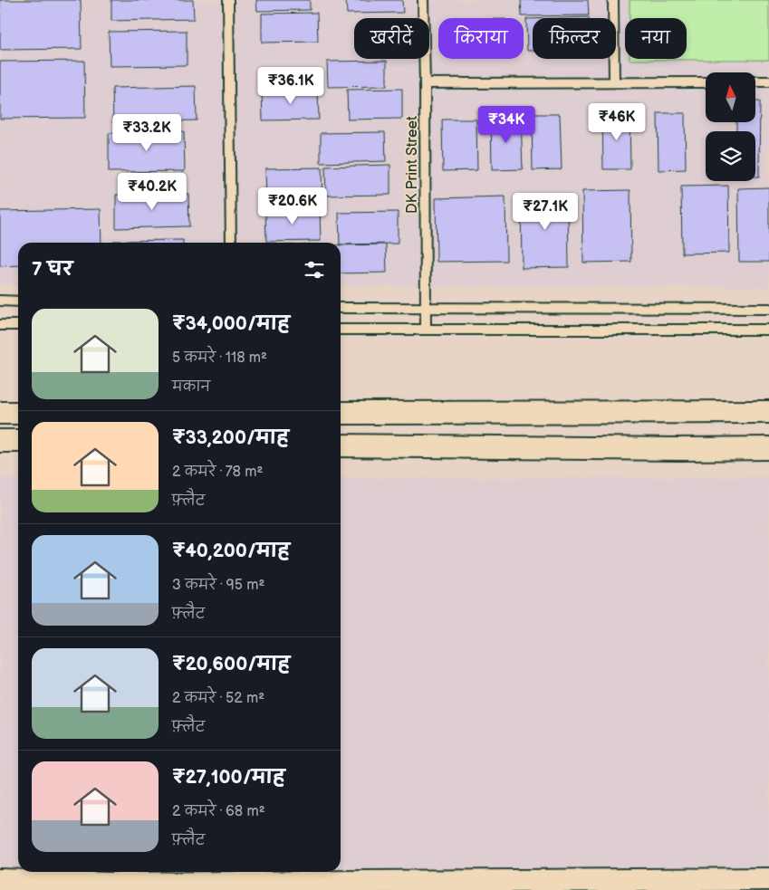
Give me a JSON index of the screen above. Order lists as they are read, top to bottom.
{
  "streets": {
    "lane": ["DK Print Street"]
  },
  "north": "top",
  "page": {
    "chip": [
      "खरीदें",
      "किराया",
      "फ़िल्टर",
      "नया"
    ],
    "price": [
      "₹36.1K",
      "₹46K",
      "₹34K",
      "₹33.2K",
      "₹40.2K",
      "₹20.6K",
      "₹27.1K"
    ],
    "heading": "7 घर",
    "list": [
      {
        "name": "₹34,000/माह",
        "note": "5 कमरे · 118 m² · मकान"
      },
      {
        "name": "₹33,200/माह",
        "note": "2 कमरे · 78 m² · फ़्लैट"
      },
      {
        "name": "₹40,200/माह",
        "note": "3 कमरे · 95 m² · फ़्लैट"
      },
      {
        "name": "₹20,600/माह",
        "note": "2 कमरे · 52 m² · फ़्लैट"
      },
      {
        "name": "₹27,100/माह",
        "note": "2 कमरे · 68 m² · फ़्लैट"
      }
    ]
  }
}
